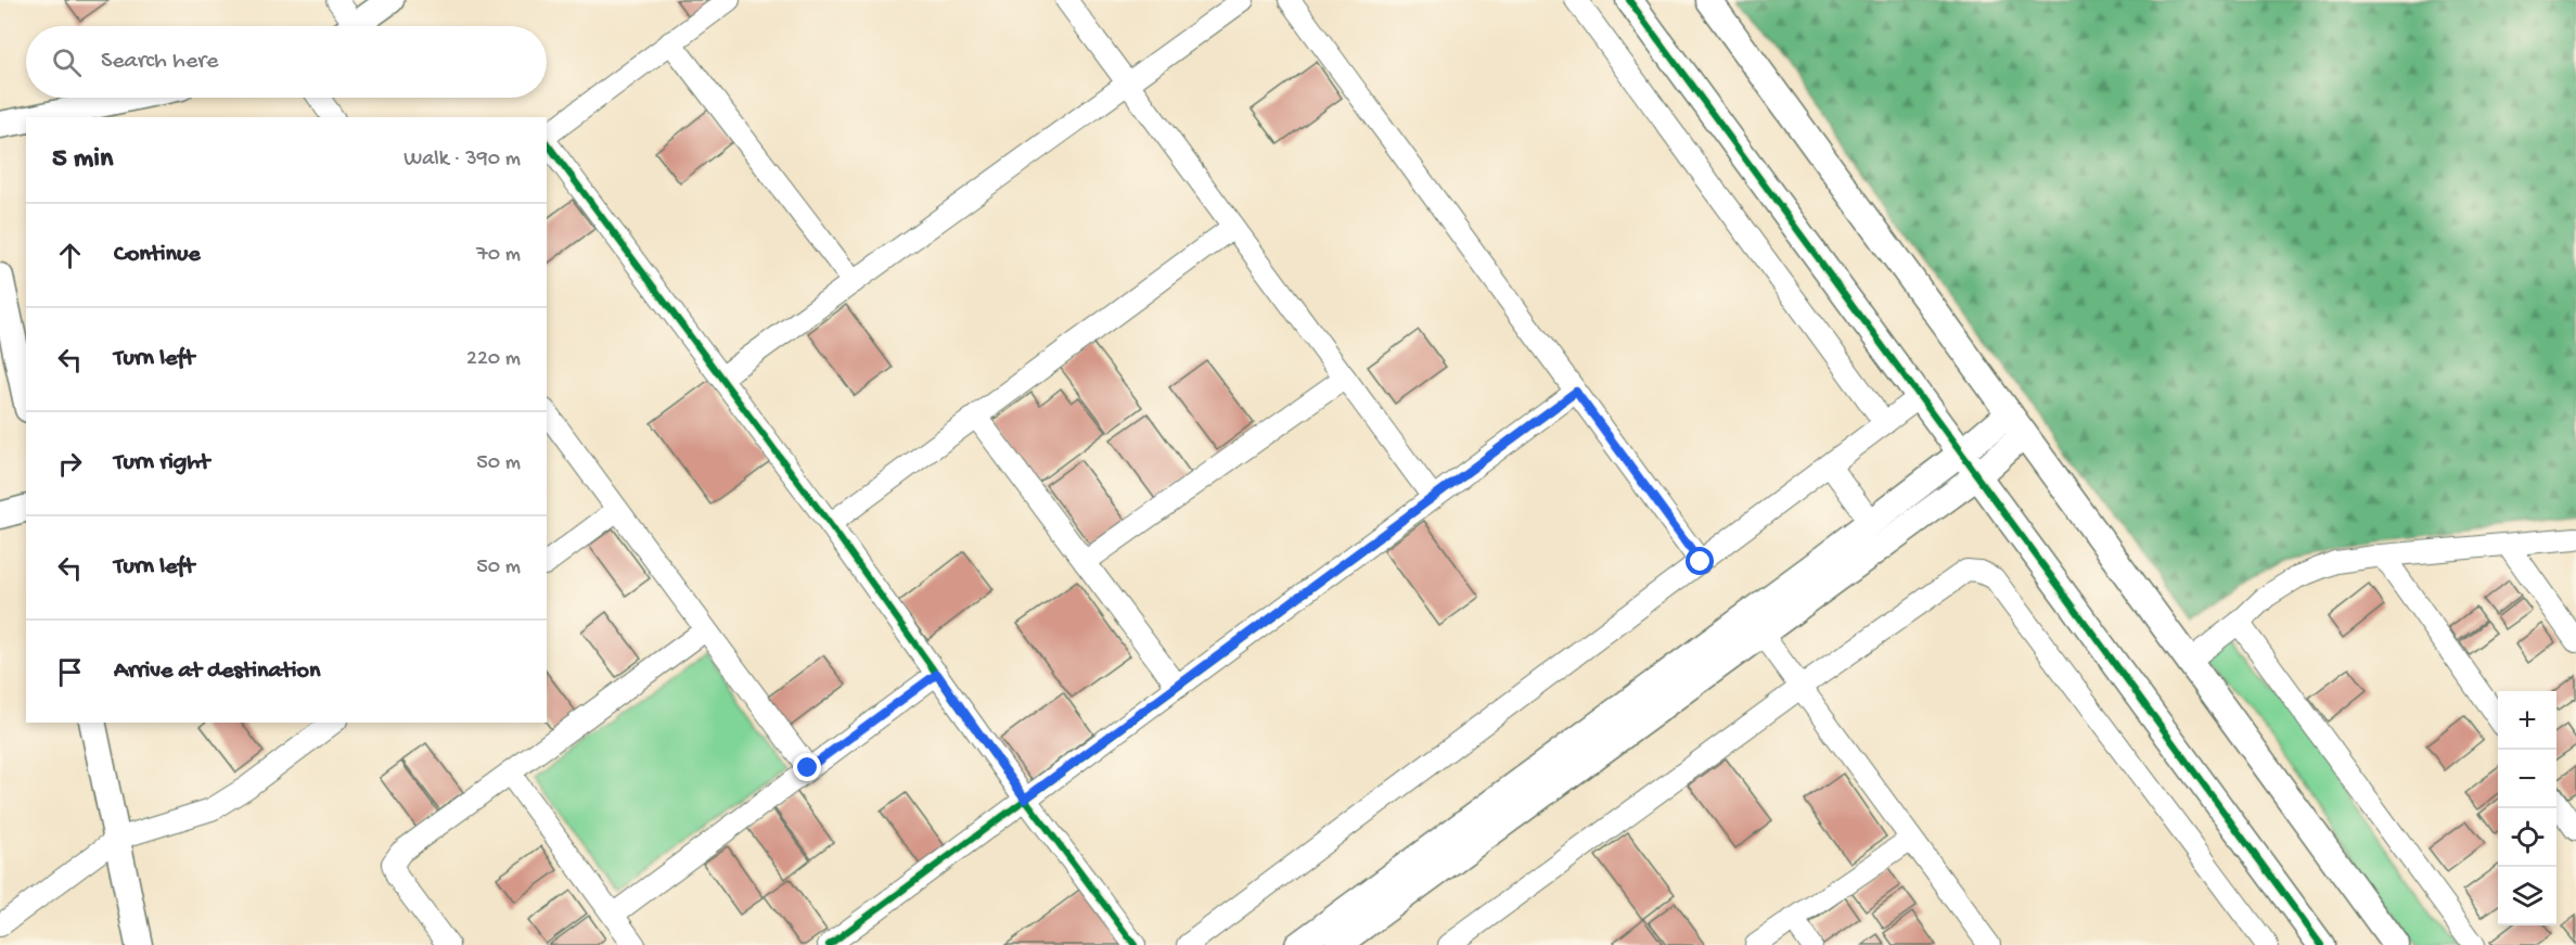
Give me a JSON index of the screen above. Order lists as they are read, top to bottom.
{
  "page": {
    "search": "Search here",
    "heading": ["5 min", "Walk · 390 m"],
    "list": [
      ["Continue", "70 m"],
      ["Turn left", "220 m"],
      ["Turn right", "50 m"],
      ["Turn left", "50 m"],
      "Arrive at destination"
    ],
    "map_buttons": ["+", "−"]
  }
}
